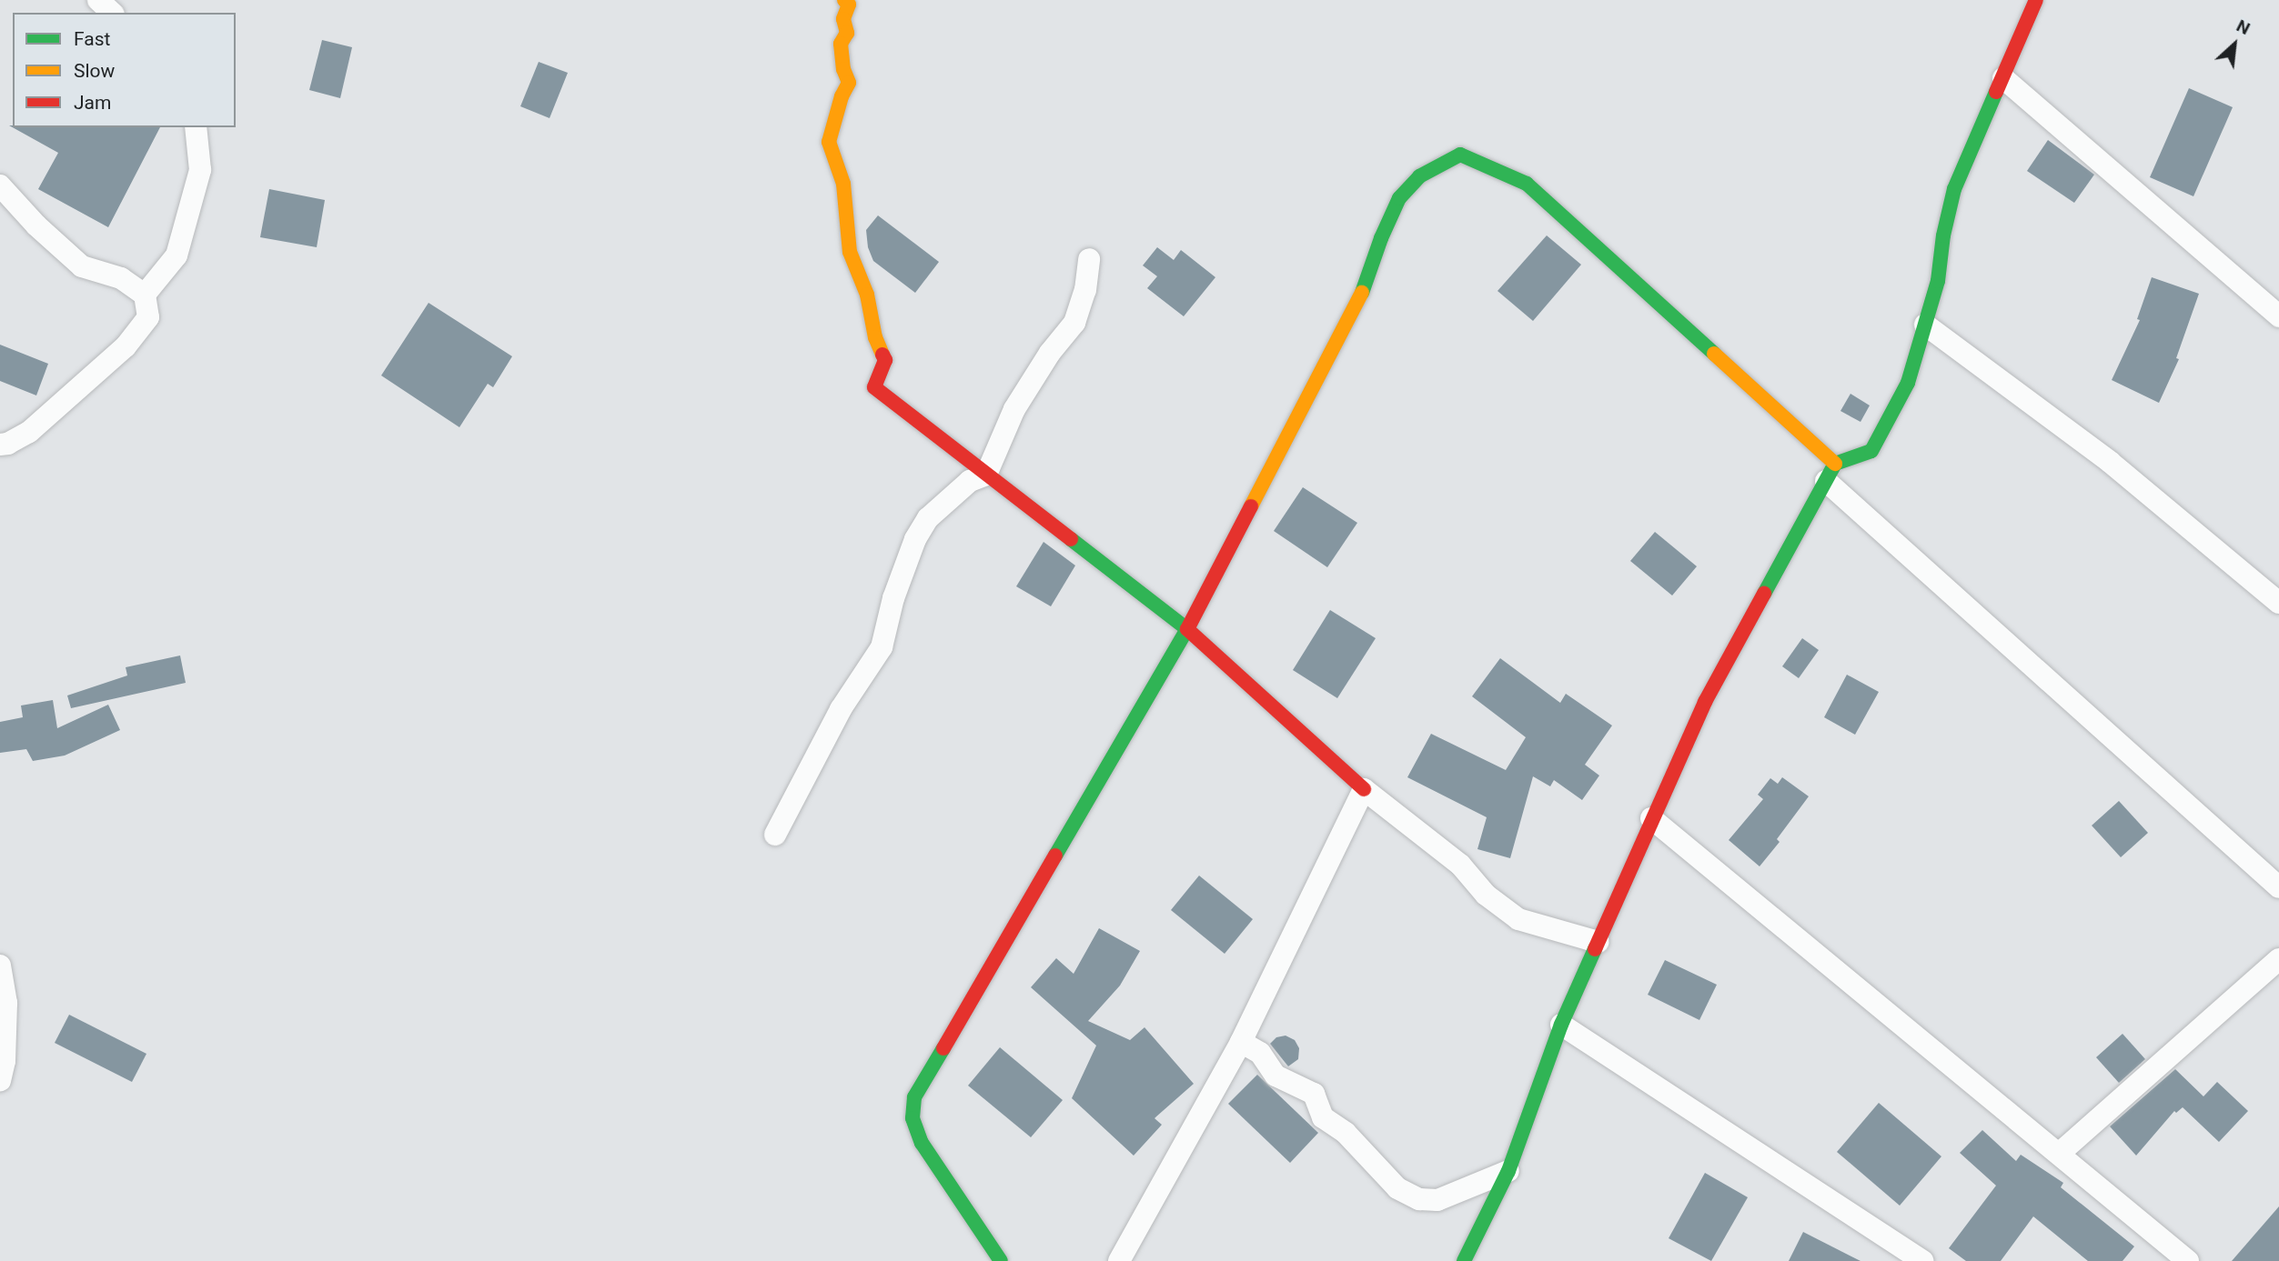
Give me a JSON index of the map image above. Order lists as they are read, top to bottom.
{
  "legend": ["Fast", "Slow", "Jam"],
  "north": "top right"
}
